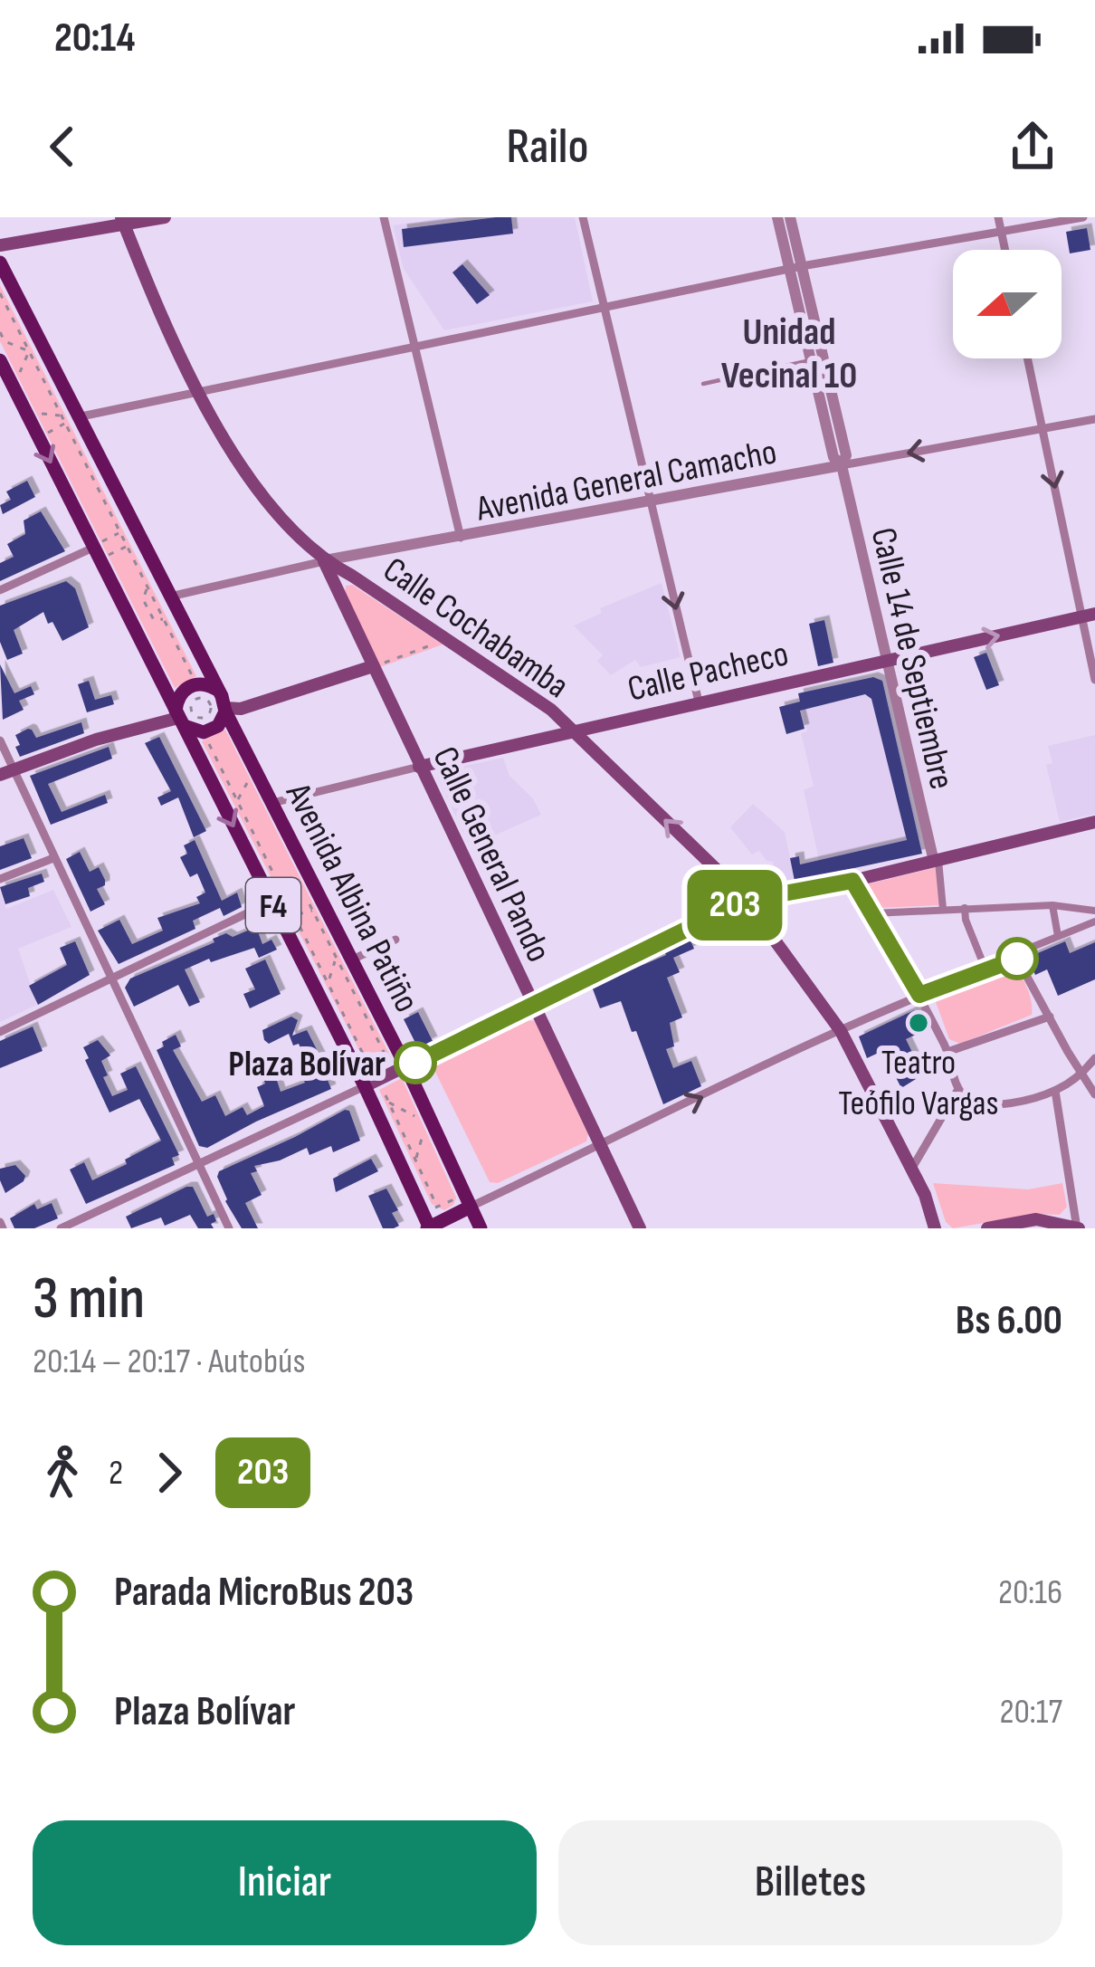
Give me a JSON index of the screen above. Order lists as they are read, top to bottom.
{
  "streets": {
    "main road": [
      "Calle Cochabamba",
      "Calle Pacheco",
      "Calle General Pando",
      "Avenida Albina Patiño",
      "F4"
    ],
    "street": ["Avenida General Camacho", "Calle 14 de Septiembre"]
  },
  "crossings": [
    ["Avenida General Camacho", "Calle Cochabamba"],
    ["Avenida General Camacho", "Calle 14 de Septiembre"],
    ["Avenida General Camacho", "Calle General Pando"],
    ["Avenida General Camacho", "F4"],
    ["Calle Cochabamba", "Calle Pacheco"],
    ["Calle Cochabamba", "Calle General Pando"],
    ["Calle 14 de Septiembre", "Calle Pacheco"],
    ["Calle Pacheco", "Calle General Pando"],
    ["Calle Pacheco", "Avenida Albina Patiño"],
    ["Avenida Albina Patiño", "F4"]
  ],
  "districts": ["Unidad Vecinal 10"],
  "places": ["Teatro Teófilo Vargas", "Plaza Bolívar"],
  "lines": ["bus line 203"],
  "north": "left",
  "page": {
    "status": "20:14",
    "header": "Railo",
    "on_map": "203",
    "heading": ["3 min", "20:14 – 20:17 · Autobús", "Bs 6.00"],
    "legs": ["2", "203"],
    "list": [
      {
        "name": "Parada MicroBus 203",
        "value": "20:16"
      },
      {
        "name": "Plaza Bolívar",
        "value": "20:17"
      }
    ],
    "buttons": ["Iniciar", "Billetes"]
  }
}
